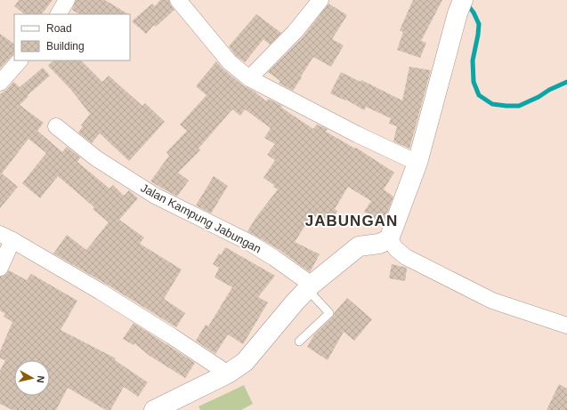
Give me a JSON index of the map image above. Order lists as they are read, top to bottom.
{
  "streets": {
    "street": ["Jalan Kampung Jabungan"]
  },
  "districts": ["JABUNGAN"],
  "legend": ["Road", "Building"],
  "north": "right"
}
